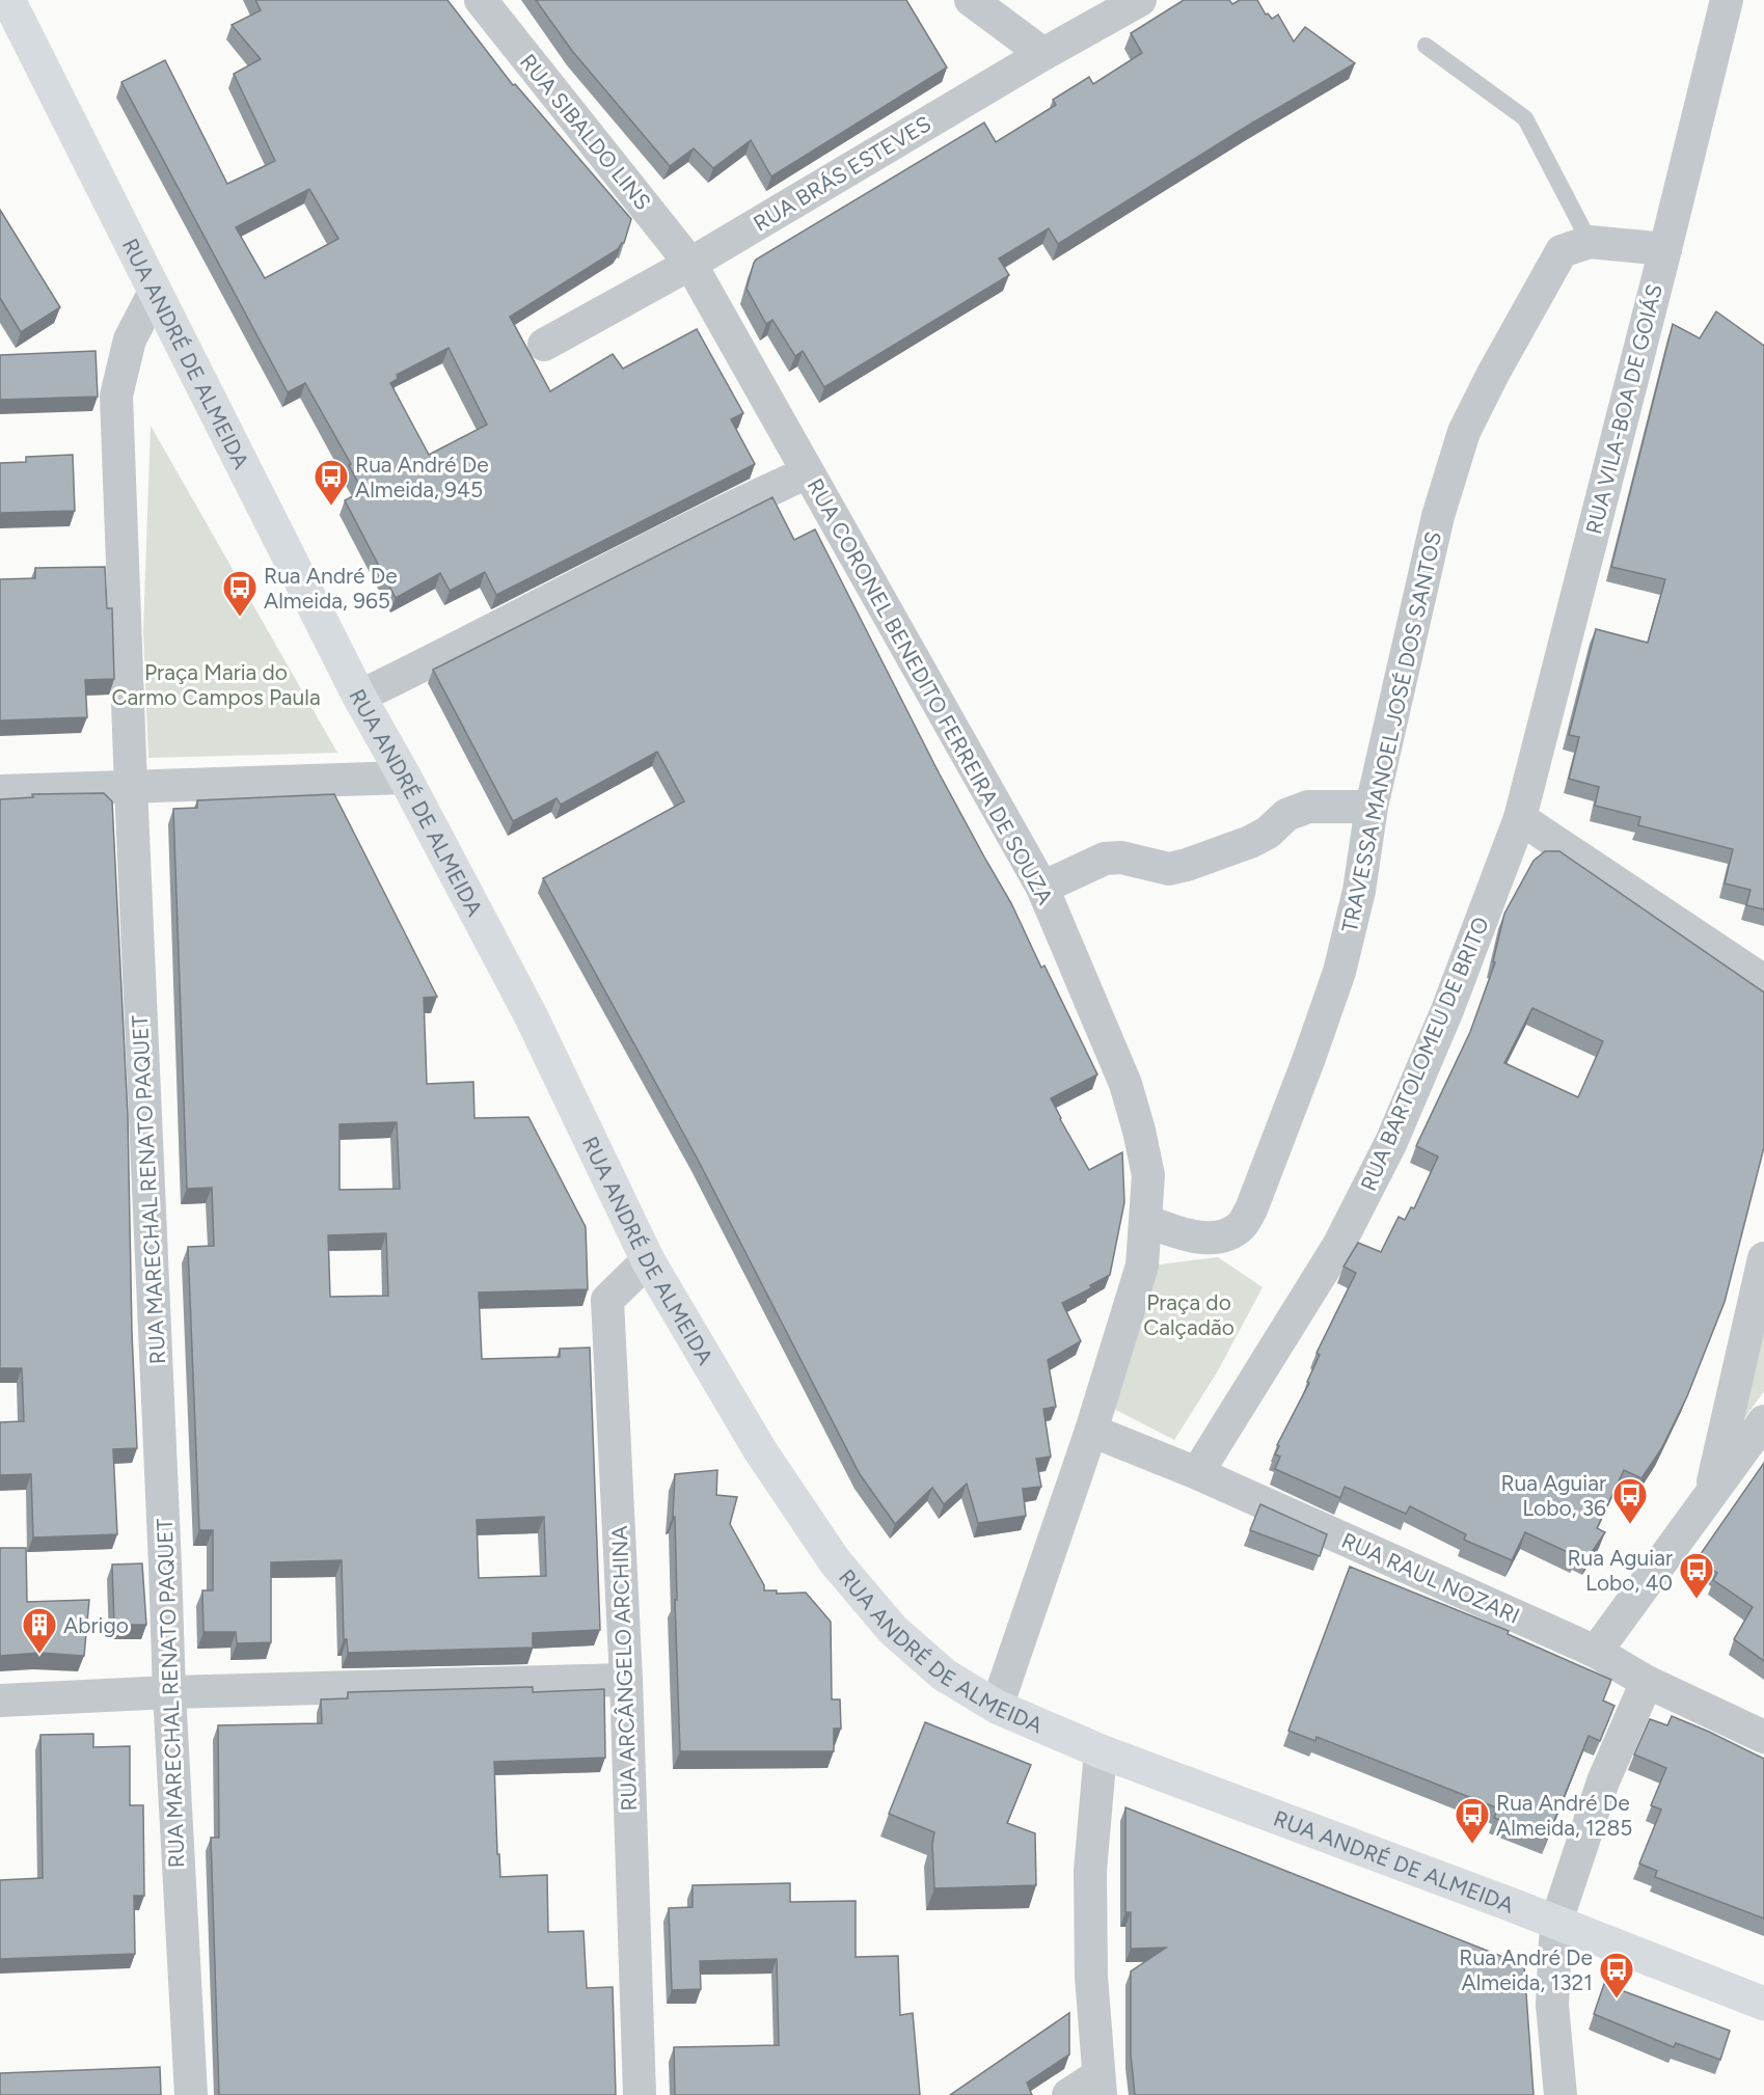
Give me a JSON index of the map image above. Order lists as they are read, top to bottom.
{
  "streets": {
    "main road": ["RUA ANDRÉ DE ALMEIDA"],
    "street": [
      "RUA SIBALDO LINS",
      "RUA BRÁS ESTEVES",
      "RUA VILA-BOA DE GOIÁS",
      "RUA CORONEL BENEDITO FERREIRA DE SOUZA",
      "TRAVESSA MANOEL JOSÉ DOS SANTOS",
      "RUA BARTOLOMEU DE BRITO",
      "RUA MARECHAL RENATO PAQUET",
      "RUA RAUL NOZARI",
      "RUA ARCÂNGELO ARCHINA"
    ]
  },
  "crossings": [
    ["RUA SIBALDO LINS", "RUA BRÁS ESTEVES"],
    ["RUA SIBALDO LINS", "RUA CORONEL BENEDITO FERREIRA DE SOUZA"],
    ["RUA BRÁS ESTEVES", "RUA CORONEL BENEDITO FERREIRA DE SOUZA"],
    ["RUA ANDRÉ DE ALMEIDA", "RUA CORONEL BENEDITO FERREIRA DE SOUZA"],
    ["RUA ANDRÉ DE ALMEIDA", "RUA MARECHAL RENATO PAQUET"],
    ["RUA ANDRÉ DE ALMEIDA", "RUA ARCÂNGELO ARCHINA"],
    ["RUA VILA-BOA DE GOIÁS", "TRAVESSA MANOEL JOSÉ DOS SANTOS"],
    ["RUA VILA-BOA DE GOIÁS", "RUA BARTOLOMEU DE BRITO"],
    ["RUA CORONEL BENEDITO FERREIRA DE SOUZA", "TRAVESSA MANOEL JOSÉ DOS SANTOS"],
    ["RUA CORONEL BENEDITO FERREIRA DE SOUZA", "RUA RAUL NOZARI"],
    ["RUA BARTOLOMEU DE BRITO", "RUA RAUL NOZARI"]
  ],
  "parks": ["Praça Maria do Carmo Campos Paula", "Praça do Calçadão"],
  "places": {
    "bus stop": [
      "Rua André De Almeida, 945",
      "Rua André De Almeida, 965",
      "Rua Aguiar Lobo, 36",
      "Rua Aguiar Lobo, 40",
      "Rua André De Almeida, 1285",
      "Rua André De Almeida, 1321"
    ],
    "building": ["Abrigo"]
  }
}
